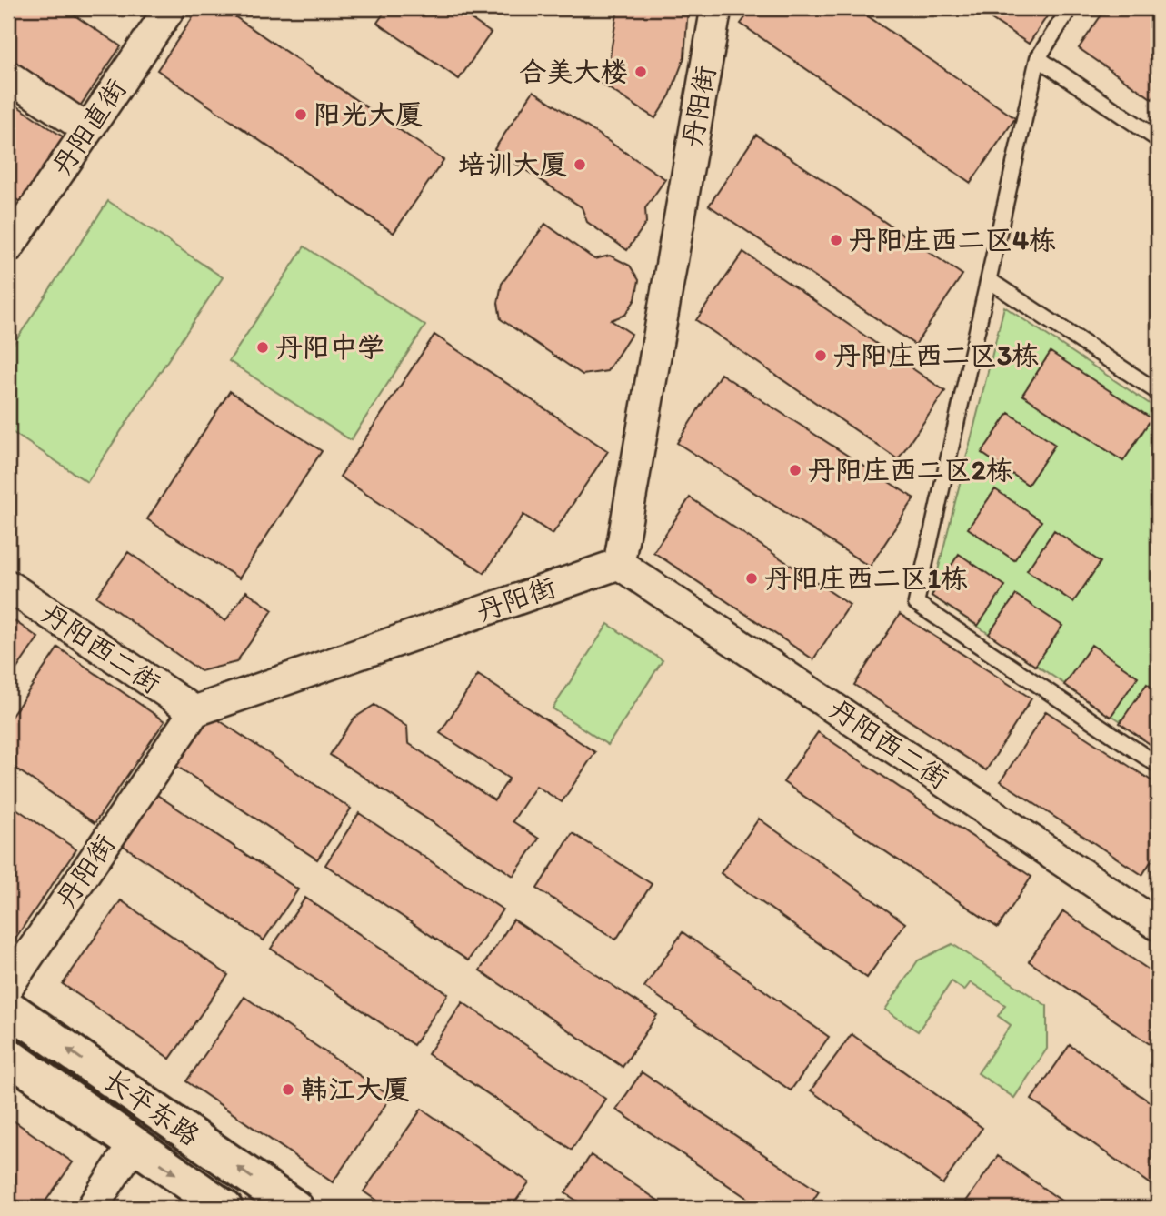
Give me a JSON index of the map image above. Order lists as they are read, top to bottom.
{
  "streets": {
    "street": [
      "丹阳街",
      "丹阳直街",
      "丹阳西二街",
      "长平东路"
    ]
  },
  "crossings": [
    ["丹阳街", "丹阳西二街"]
  ],
  "places": [
    "合美大楼",
    "阳光大厦",
    "培训大厦",
    "丹阳庄西二区4栋",
    "丹阳中学",
    "丹阳庄西二区3栋",
    "丹阳庄西二区2栋",
    "丹阳庄西二区1栋",
    "韩江大厦"
  ]
}
